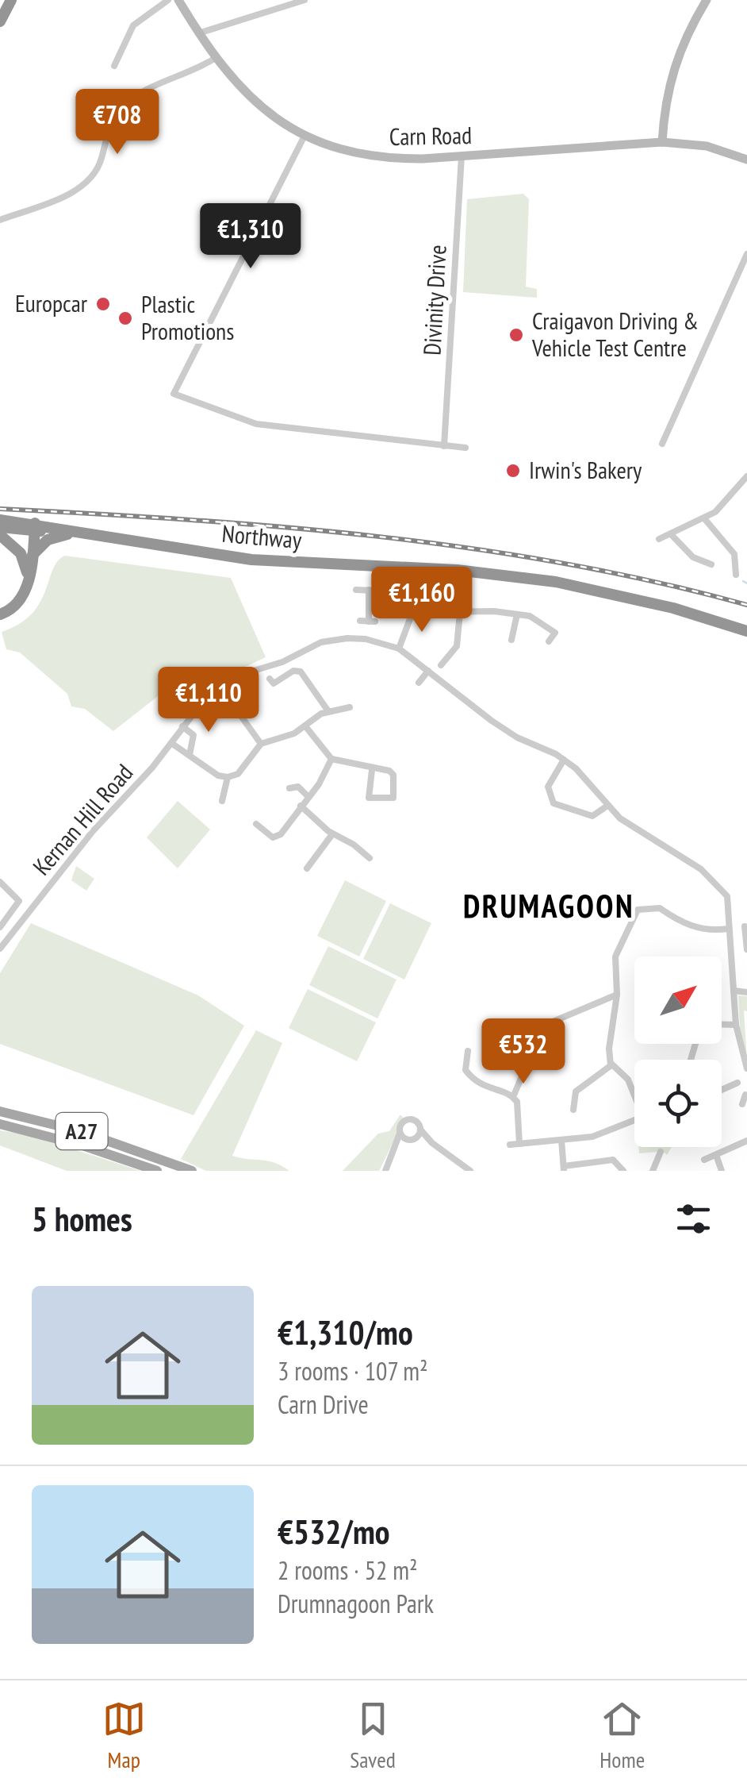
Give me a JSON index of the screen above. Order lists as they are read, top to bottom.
{
  "streets": {
    "highway": ["Northway"],
    "main road": ["Carn Road", "A27"],
    "street": ["Divinity Drive", "Kernan Hill Road"]
  },
  "crossings": [
    ["Carn Road", "Divinity Drive"]
  ],
  "districts": ["DRUMAGOON"],
  "places": [
    "Europcar",
    "Plastic Promotions",
    "Craigavon Driving & Vehicle Test Centre",
    "Irwin's Bakery"
  ],
  "north": "top right",
  "page": {
    "price": [
      "€708",
      "€1,310",
      "€1,160",
      "€1,110",
      "€532"
    ],
    "heading": "5 homes",
    "list": [
      {
        "name": "€1,310/mo",
        "note": "3 rooms · 107 m² · Carn Drive"
      },
      {
        "name": "€532/mo",
        "note": "2 rooms · 52 m² · Drumnagoon Park"
      }
    ],
    "tabs": ["Map", "Saved", "Home"]
  }
}
